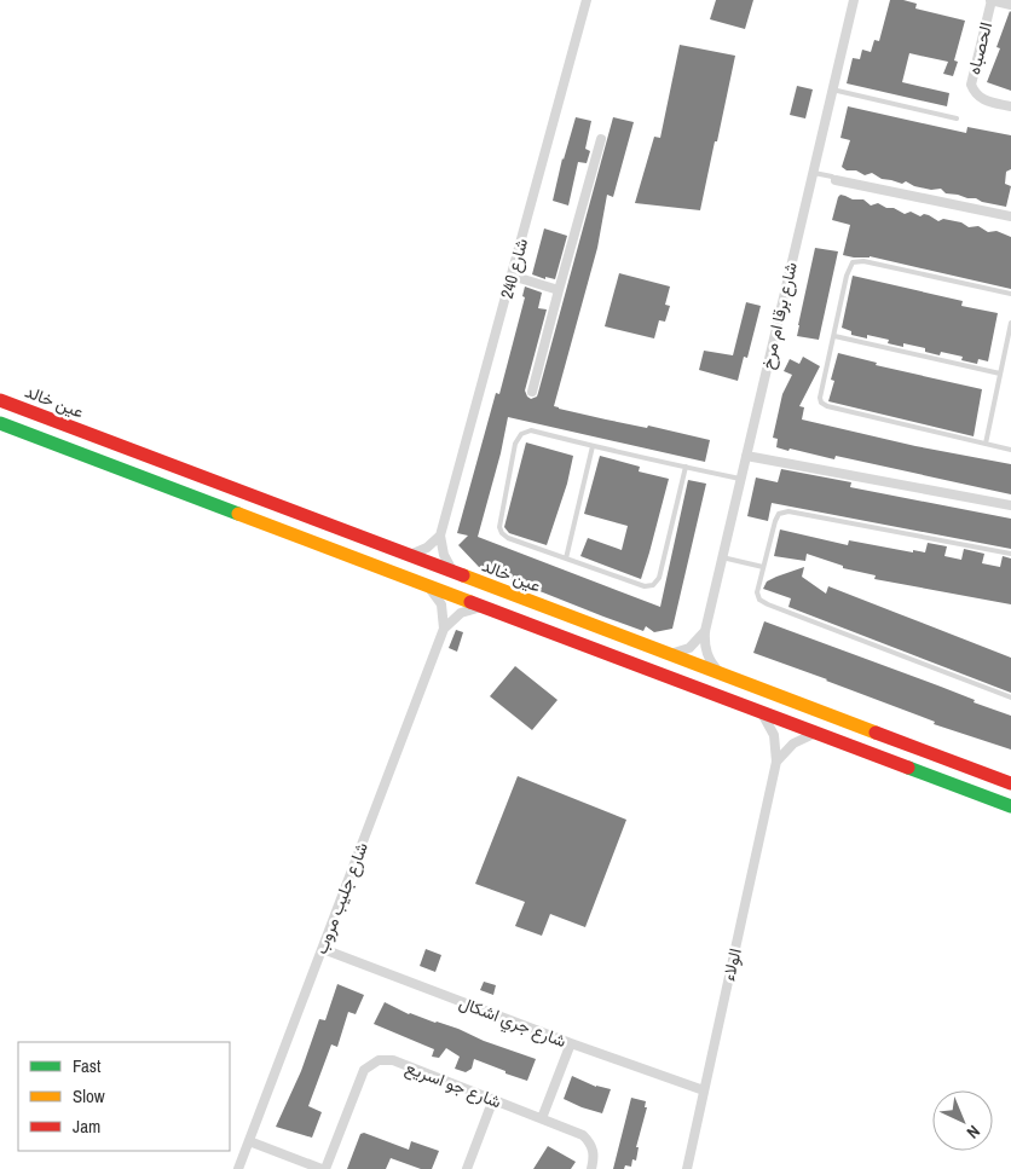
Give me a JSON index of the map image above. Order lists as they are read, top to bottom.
{
  "streets": {
    "street": [
      "الحصباه",
      "شارع 240",
      "شارع برقا ام مرخ",
      "عين خالد",
      "شارع جليب مروب",
      "الولاء",
      "شارع جري اشكال",
      "شارع جو اسريع"
    ]
  },
  "crossings": [
    ["شارع برقا ام مرخ", "عين خالد"],
    ["شارع جليب مروب", "شارع جري اشكال"],
    ["الولاء", "شارع جري اشكال"]
  ],
  "legend": ["Fast", "Slow", "Jam"],
  "north": "bottom right"
}
